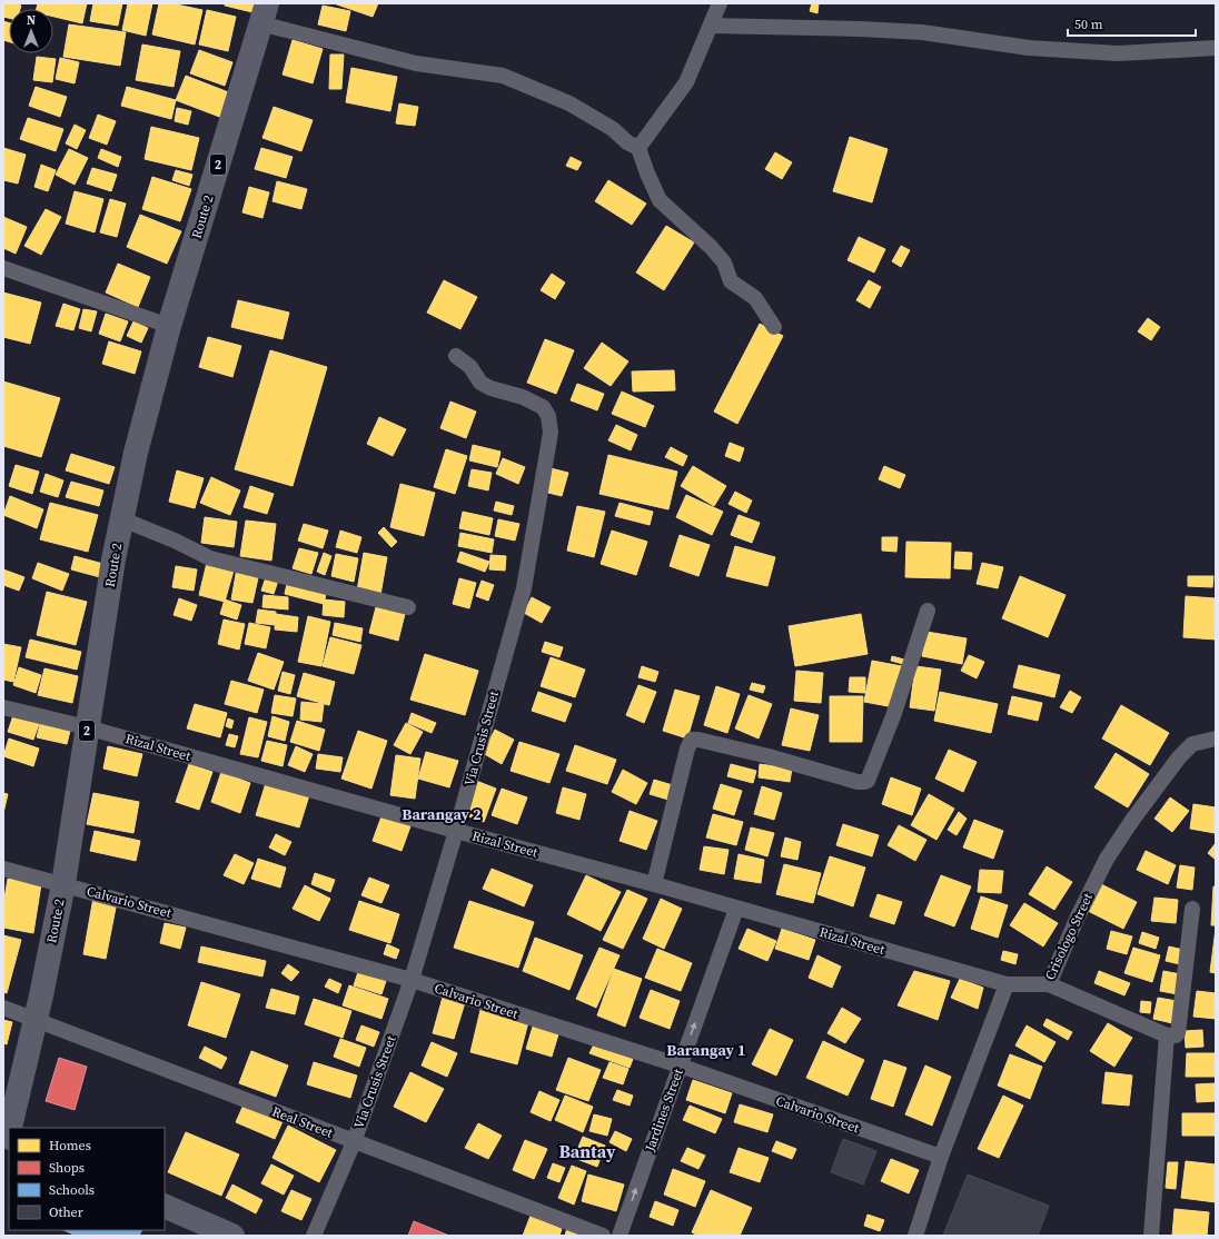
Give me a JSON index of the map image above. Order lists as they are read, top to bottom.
{
  "streets": {
    "highway": ["2", "Route 2"],
    "street": [
      "Via Crusis Street",
      "Rizal Street",
      "Calvario Street",
      "Crisologo Street",
      "Jardines Street",
      "Real Street"
    ]
  },
  "crossings": [
    ["Route 2", "Rizal Street"],
    ["Route 2", "Calvario Street"],
    ["Route 2", "Real Street"],
    ["Via Crusis Street", "Rizal Street"],
    ["Via Crusis Street", "Calvario Street"],
    ["Via Crusis Street", "Real Street"],
    ["Rizal Street", "Crisologo Street"],
    ["Rizal Street", "Jardines Street"],
    ["Calvario Street", "Jardines Street"]
  ],
  "one_way": ["Jardines Street"],
  "districts": ["Barangay 2", "Barangay 1", "Bantay"],
  "legend": [
    "Homes",
    "Shops",
    "Schools",
    "Other"
  ],
  "scale_bar": "50 m",
  "north": "top"
}
